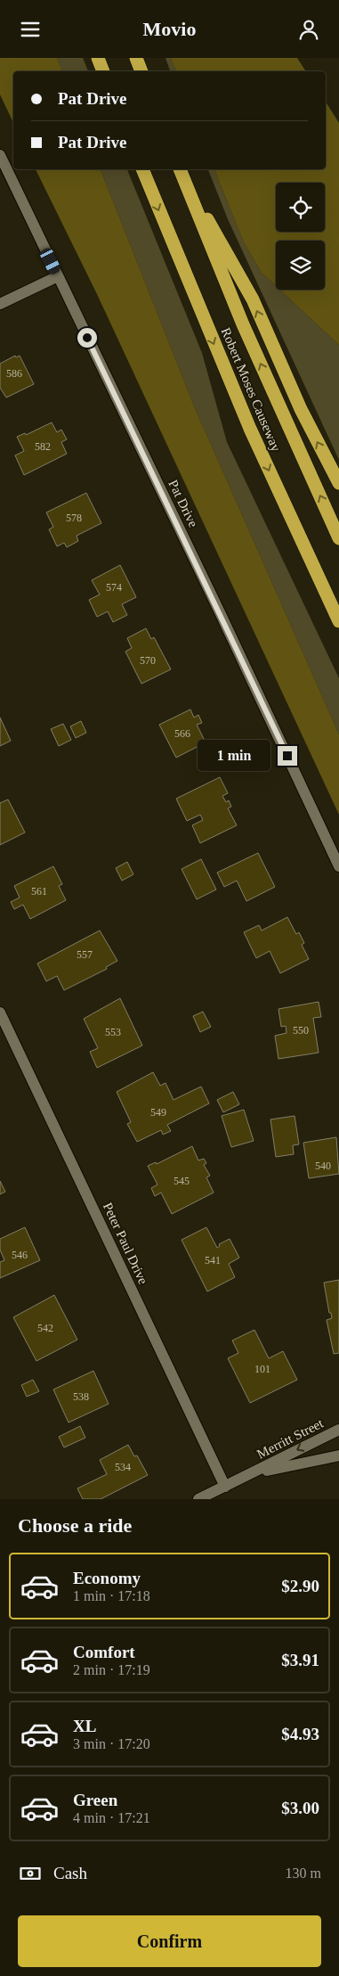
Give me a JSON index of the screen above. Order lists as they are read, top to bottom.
{
  "streets": {
    "highway": ["Robert Moses Causeway"],
    "street": ["Pat Drive", "Peter Paul Drive", "Merritt Street"]
  },
  "crossings": [
    ["Peter Paul Drive", "Merritt Street"]
  ],
  "house_numbers": [
    "586",
    "582",
    "578",
    "574",
    "570",
    "566",
    "561",
    "557",
    "550",
    "553",
    "549",
    "540",
    "545",
    "546",
    "541",
    "542",
    "101",
    "538",
    "534"
  ],
  "page": {
    "header": "Movio",
    "banner": ["Pat Drive", "Pat Drive"],
    "bubble": "1 min",
    "heading": "Choose a ride",
    "list": [
      {
        "name": "Economy",
        "note": "1 min · 17:18",
        "value": "$2.90"
      },
      {
        "name": "Comfort",
        "note": "2 min · 17:19",
        "value": "$3.91"
      },
      {
        "name": "XL",
        "note": "3 min · 17:20",
        "value": "$4.93"
      },
      {
        "name": "Green",
        "note": "4 min · 17:21",
        "value": "$3.00"
      }
    ],
    "pay": ["Cash", "130 m"],
    "buttons": "Confirm"
  }
}
